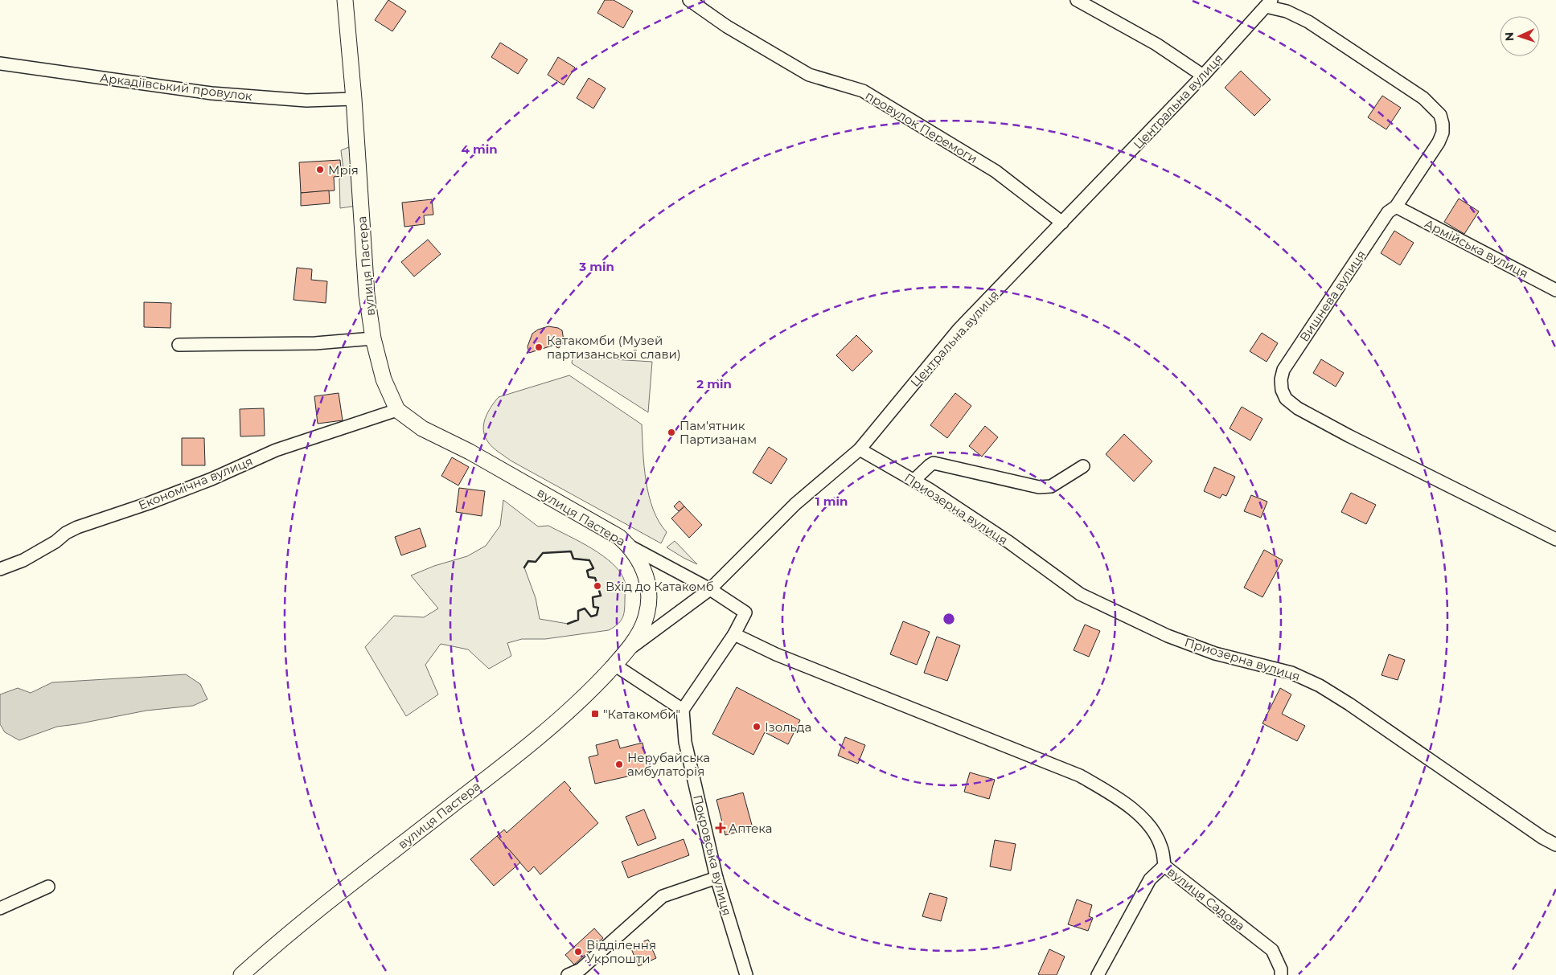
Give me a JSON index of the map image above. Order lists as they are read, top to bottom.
{
  "streets": {
    "street": [
      "Аркадіївський провулок",
      "Центральна вулиця",
      "провулок Перемоги",
      "Армійська вулиця",
      "вулиця Пастера",
      "Вишнева вулиця",
      "Економічна вулиця",
      "Приозерна вулиця",
      "Покровська вулиця",
      "вулиця Садова"
    ]
  },
  "crossings": [
    ["Аркадіївський провулок", "вулиця Пастера"],
    ["Центральна вулиця", "провулок Перемоги"],
    ["Центральна вулиця", "вулиця Пастера"],
    ["Центральна вулиця", "Вишнева вулиця"],
    ["Центральна вулиця", "Приозерна вулиця"],
    ["Армійська вулиця", "Вишнева вулиця"],
    ["вулиця Пастера", "Економічна вулиця"]
  ],
  "places": {
    "other": [
      "Мрія",
      "Катакомби (Музей партизанської слави)",
      "Пам'ятник Партизанам",
      "Вхід до Катакомб",
      "Ізольда",
      "Нерубайська амбулаторія",
      "Відділення Укрпошти"
    ],
    "transit": ["\"Катакомби\""],
    "health": ["Аптека"]
  },
  "north": "left",
  "rings": [
    "4 min",
    "3 min",
    "2 min",
    "1 min"
  ]
}
